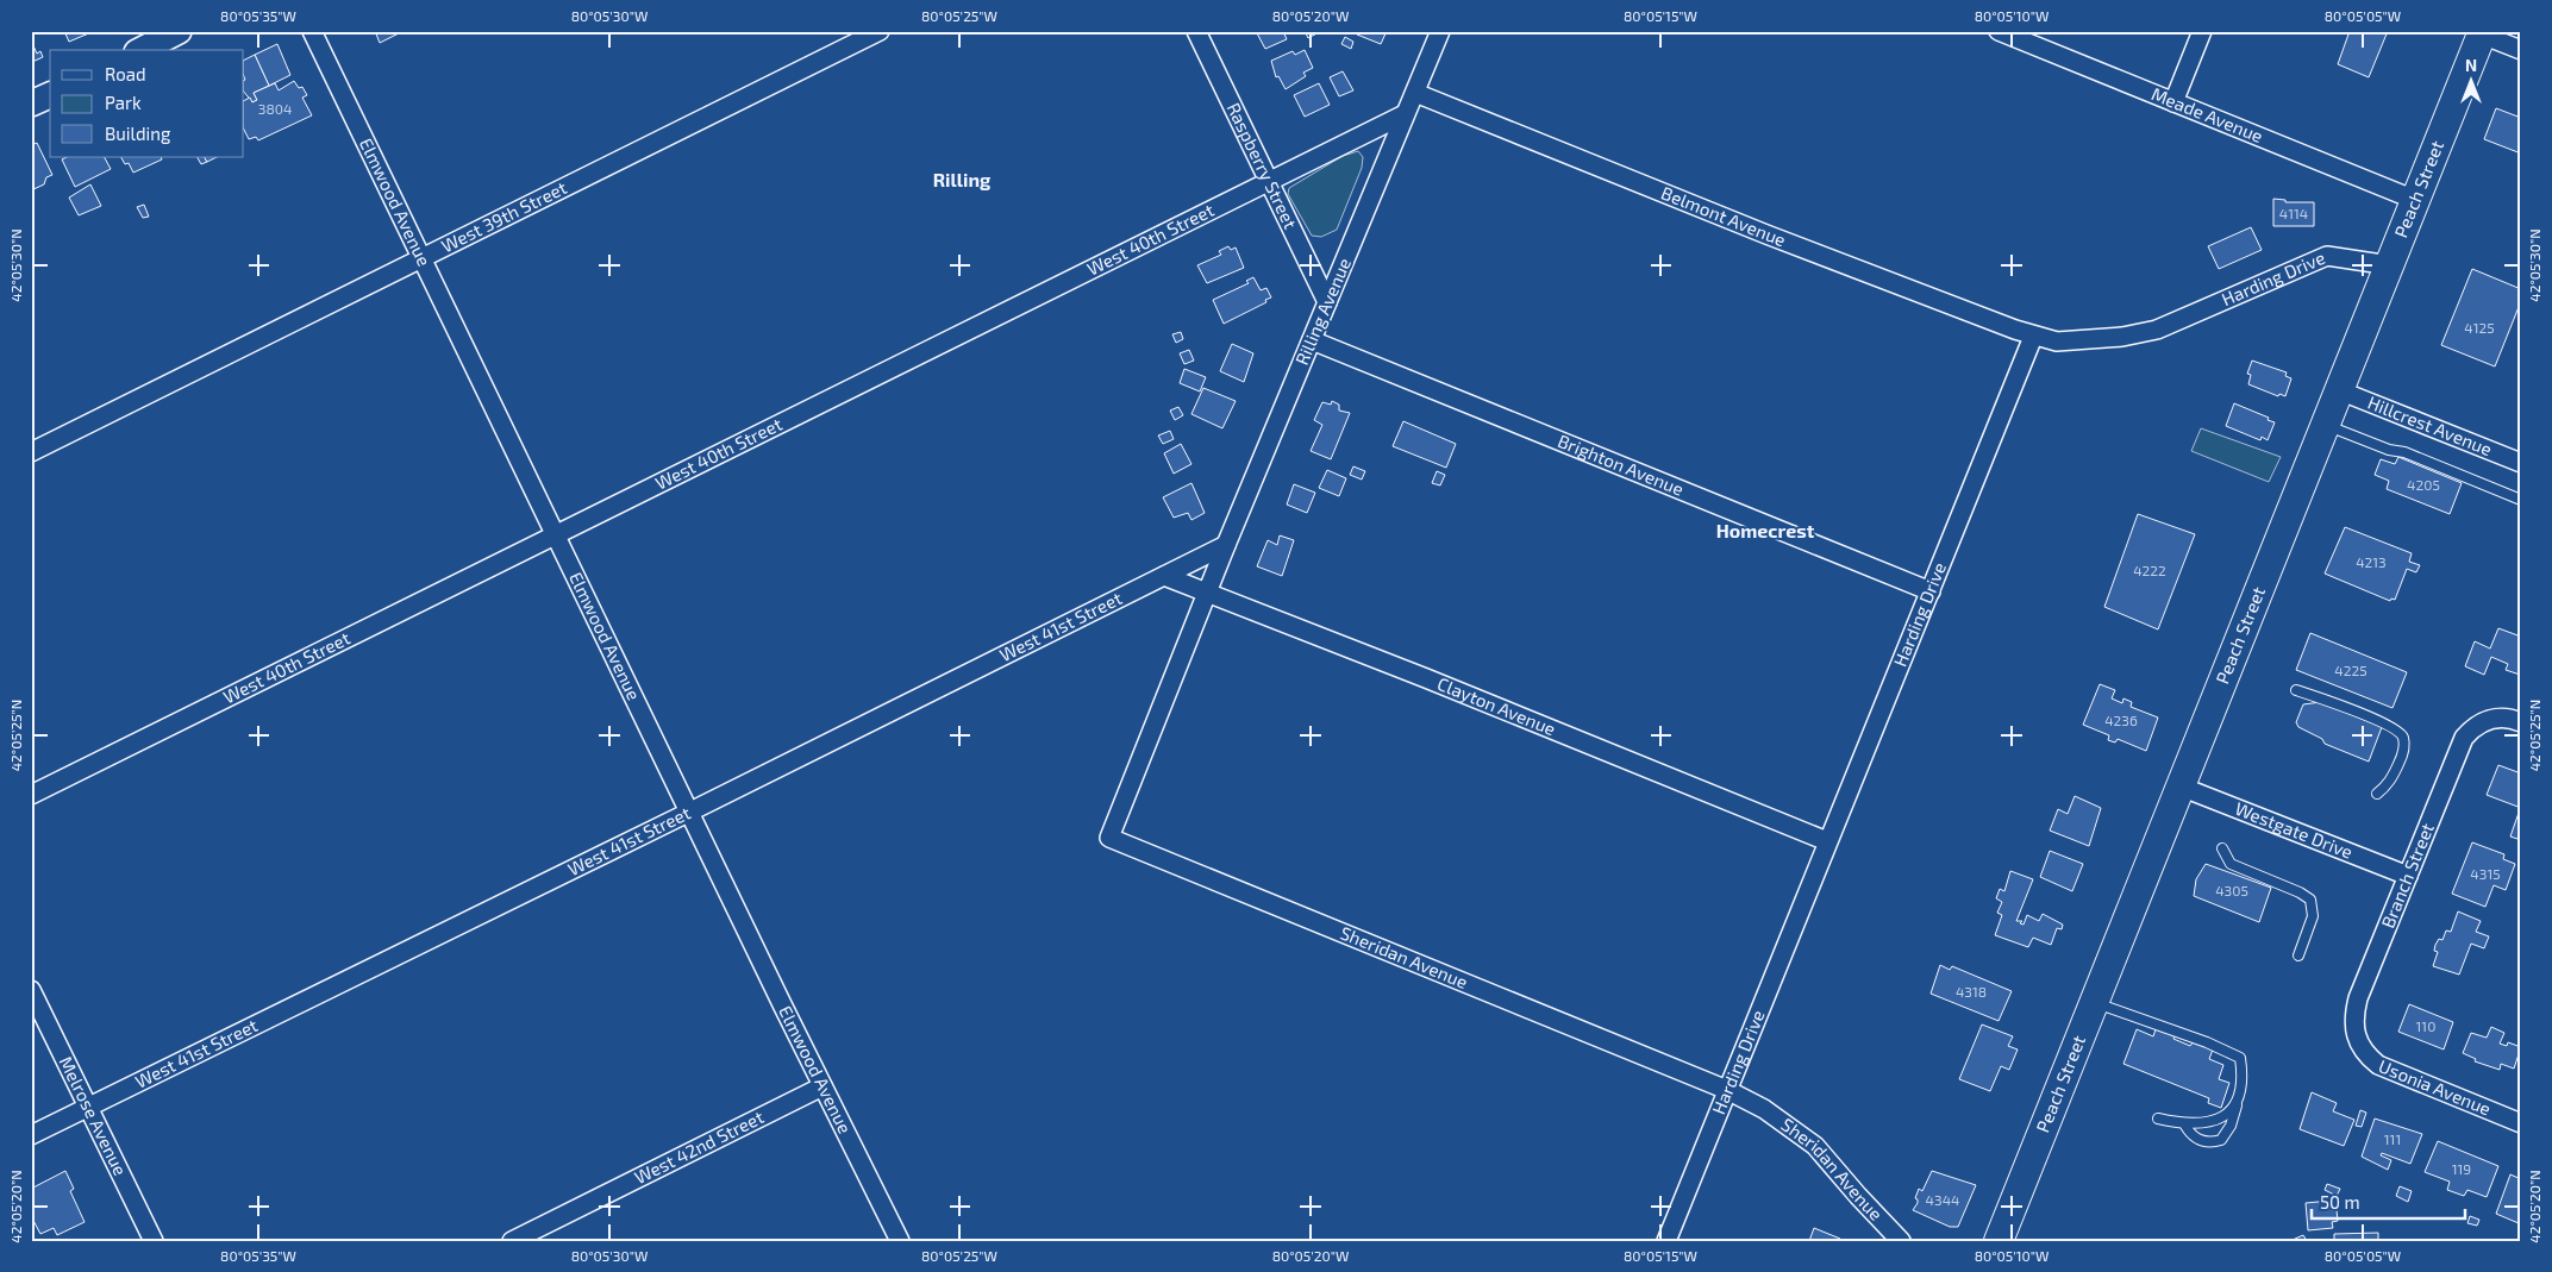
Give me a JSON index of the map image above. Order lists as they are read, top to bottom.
{
  "streets": {
    "main road": ["Peach Street"],
    "street": [
      "Meade Avenue",
      "Raspberry Street",
      "Elmwood Avenue",
      "Belmont Avenue",
      "West 39th Street",
      "West 40th Street",
      "Harding Drive",
      "Rilling Avenue",
      "Hillcrest Avenue",
      "Brighton Avenue",
      "West 41st Street",
      "Clayton Avenue",
      "Westgate Drive",
      "Branch Street",
      "Sheridan Avenue",
      "Usonia Avenue",
      "Melrose Avenue",
      "West 42nd Street"
    ]
  },
  "crossings": [
    ["Meade Avenue", "Peach Street"],
    ["Raspberry Street", "West 40th Street"],
    ["Raspberry Street", "Rilling Avenue"],
    ["Peach Street", "Harding Drive"],
    ["Peach Street", "Hillcrest Avenue"],
    ["Peach Street", "Westgate Drive"],
    ["Elmwood Avenue", "West 39th Street"],
    ["Elmwood Avenue", "West 40th Street"],
    ["Elmwood Avenue", "West 41st Street"],
    ["Elmwood Avenue", "West 42nd Street"],
    ["Belmont Avenue", "Harding Drive"],
    ["Belmont Avenue", "Rilling Avenue"],
    ["West 40th Street", "Rilling Avenue"],
    ["Harding Drive", "Brighton Avenue"],
    ["Harding Drive", "Clayton Avenue"],
    ["Harding Drive", "Sheridan Avenue"],
    ["Rilling Avenue", "Brighton Avenue"],
    ["Rilling Avenue", "West 41st Street"],
    ["Rilling Avenue", "Clayton Avenue"],
    ["Rilling Avenue", "Sheridan Avenue"],
    ["West 41st Street", "Clayton Avenue"],
    ["West 41st Street", "Melrose Avenue"],
    ["Clayton Avenue", "Sheridan Avenue"],
    ["Westgate Drive", "Branch Street"],
    ["Branch Street", "Usonia Avenue"]
  ],
  "districts": ["Rilling", "Homecrest"],
  "house_numbers": [
    "3804",
    "4114",
    "4125",
    "4205",
    "4213",
    "4222",
    "4225",
    "4236",
    "4315",
    "4305",
    "4318",
    "110",
    "111",
    "119",
    "4344"
  ],
  "legend": ["Road", "Park", "Building"],
  "scale_bar": "50 m",
  "north": "top",
  "coordinates": [
    "80°05'35\"W",
    "80°05'30\"W",
    "80°05'25\"W",
    "80°05'20\"W",
    "80°05'15\"W",
    "80°05'10\"W",
    "80°05'05\"W",
    "42°05'30\"N",
    "42°05'25\"N",
    "42°05'20\"N"
  ]
}
